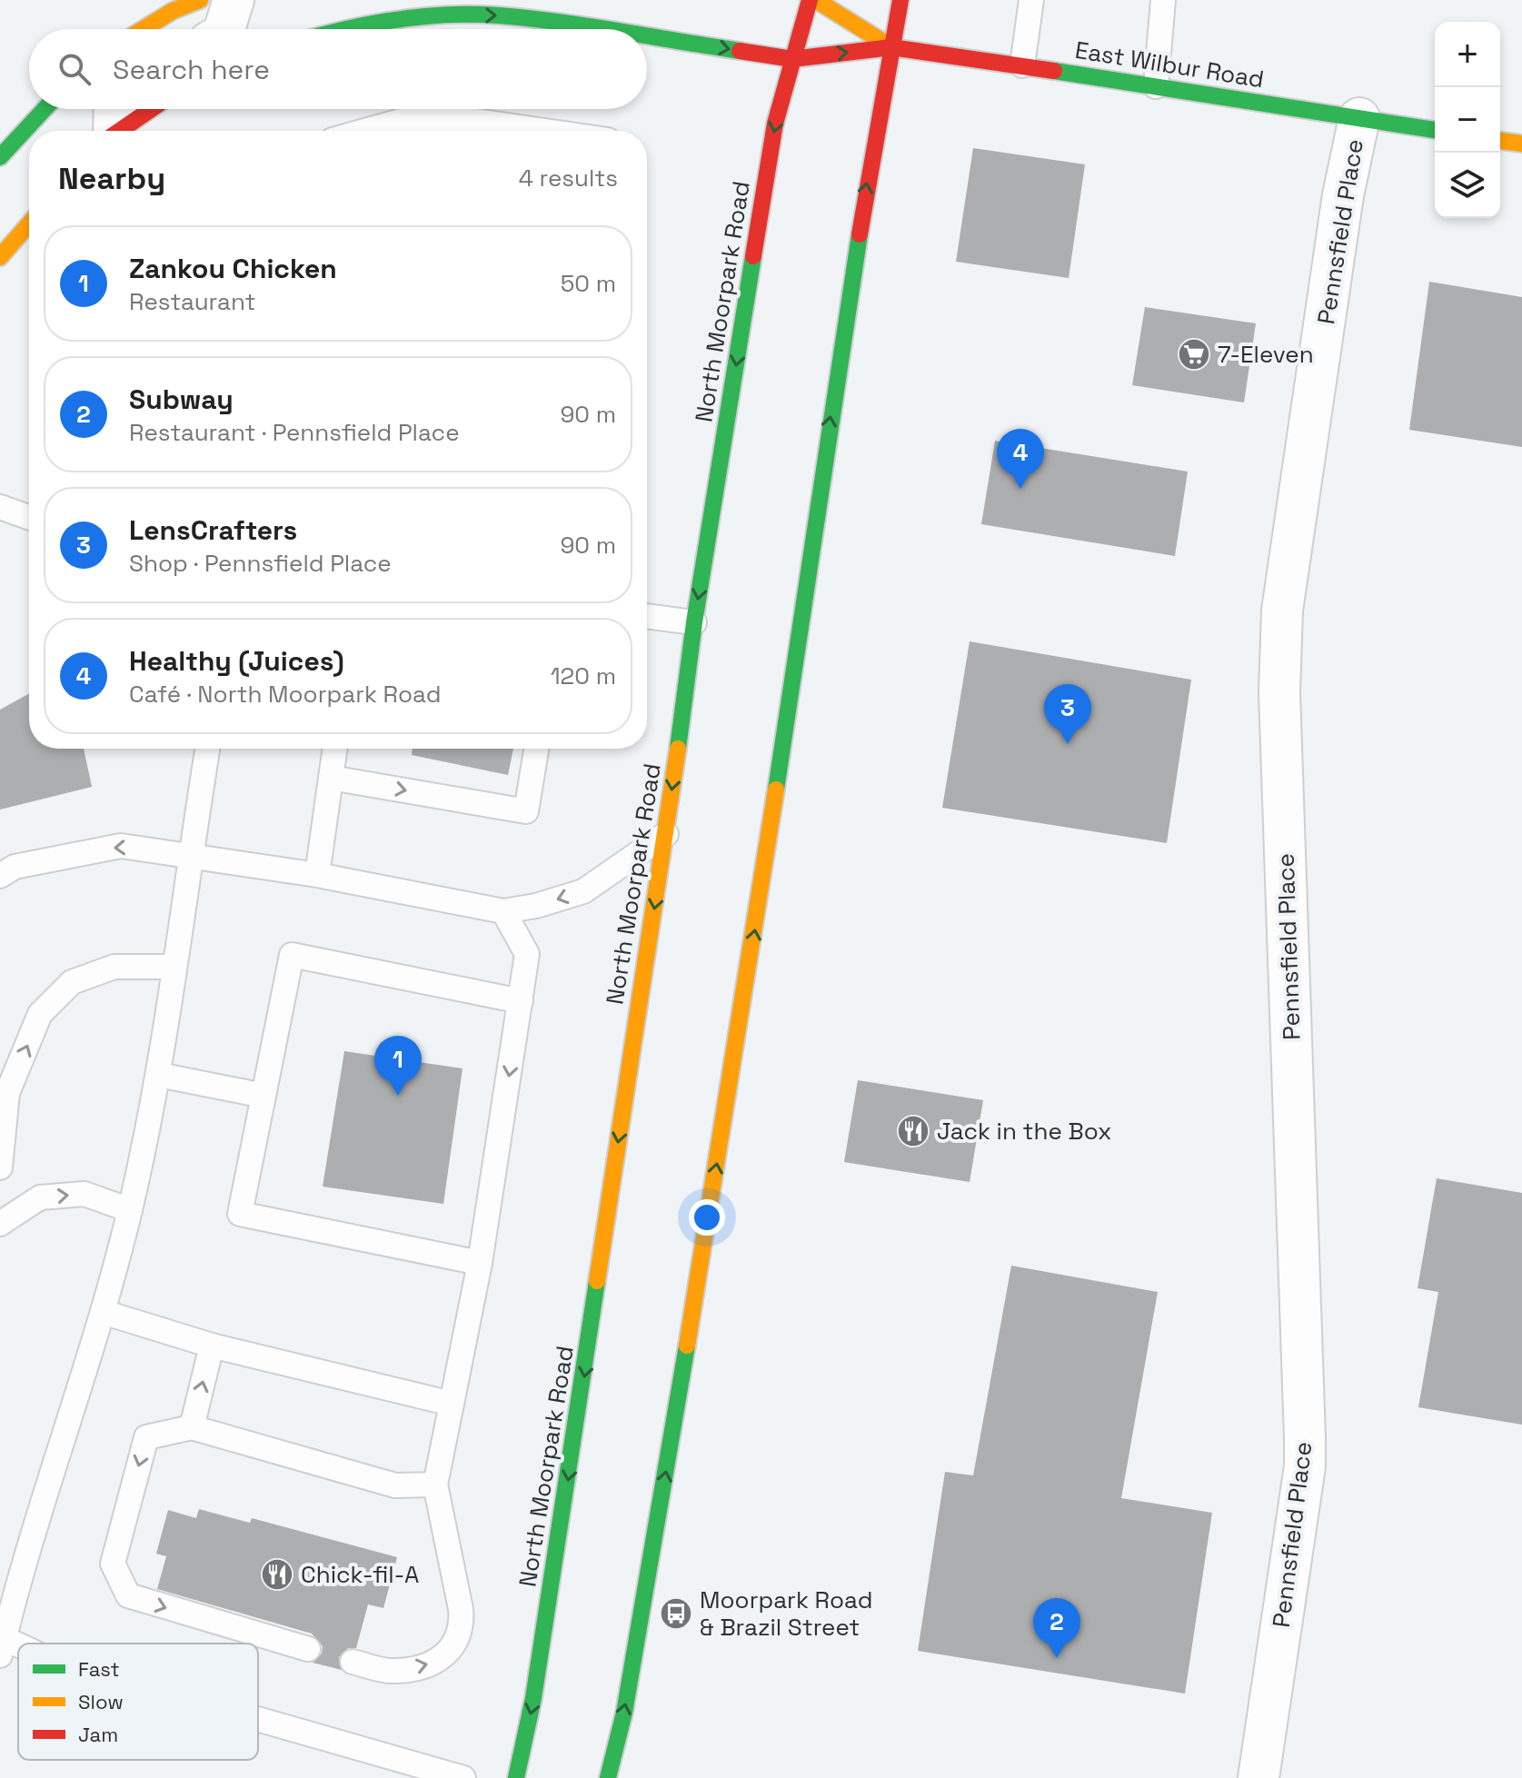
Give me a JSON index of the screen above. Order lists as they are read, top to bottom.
{
  "streets": {
    "main road": ["East Wilbur Road", "North Moorpark Road"],
    "street": ["Pennsfield Place"]
  },
  "crossings": [
    ["East Wilbur Road", "Pennsfield Place"]
  ],
  "places": {
    "supermarket": ["7-Eleven"],
    "restaurant": ["Jack in the Box", "Chick-fil-A"],
    "bus stop": ["Moorpark Road & Brazil Street"]
  },
  "legend": ["Fast", "Slow", "Jam"],
  "page": {
    "map_buttons": ["+", "−"],
    "search": "Search here",
    "heading": ["Nearby", "4 results"],
    "list": [
      {
        "mark": "1",
        "name": "Zankou Chicken",
        "note": "Restaurant",
        "value": "50 m"
      },
      {
        "mark": "2",
        "name": "Subway",
        "note": "Restaurant · Pennsfield Place",
        "value": "90 m"
      },
      {
        "mark": "3",
        "name": "LensCrafters",
        "note": "Shop · Pennsfield Place",
        "value": "90 m"
      },
      {
        "mark": "4",
        "name": "Healthy (Juices)",
        "note": "Café · North Moorpark Road",
        "value": "120 m"
      }
    ],
    "pins": [
      "4",
      "3",
      "1",
      "2"
    ]
  }
}
